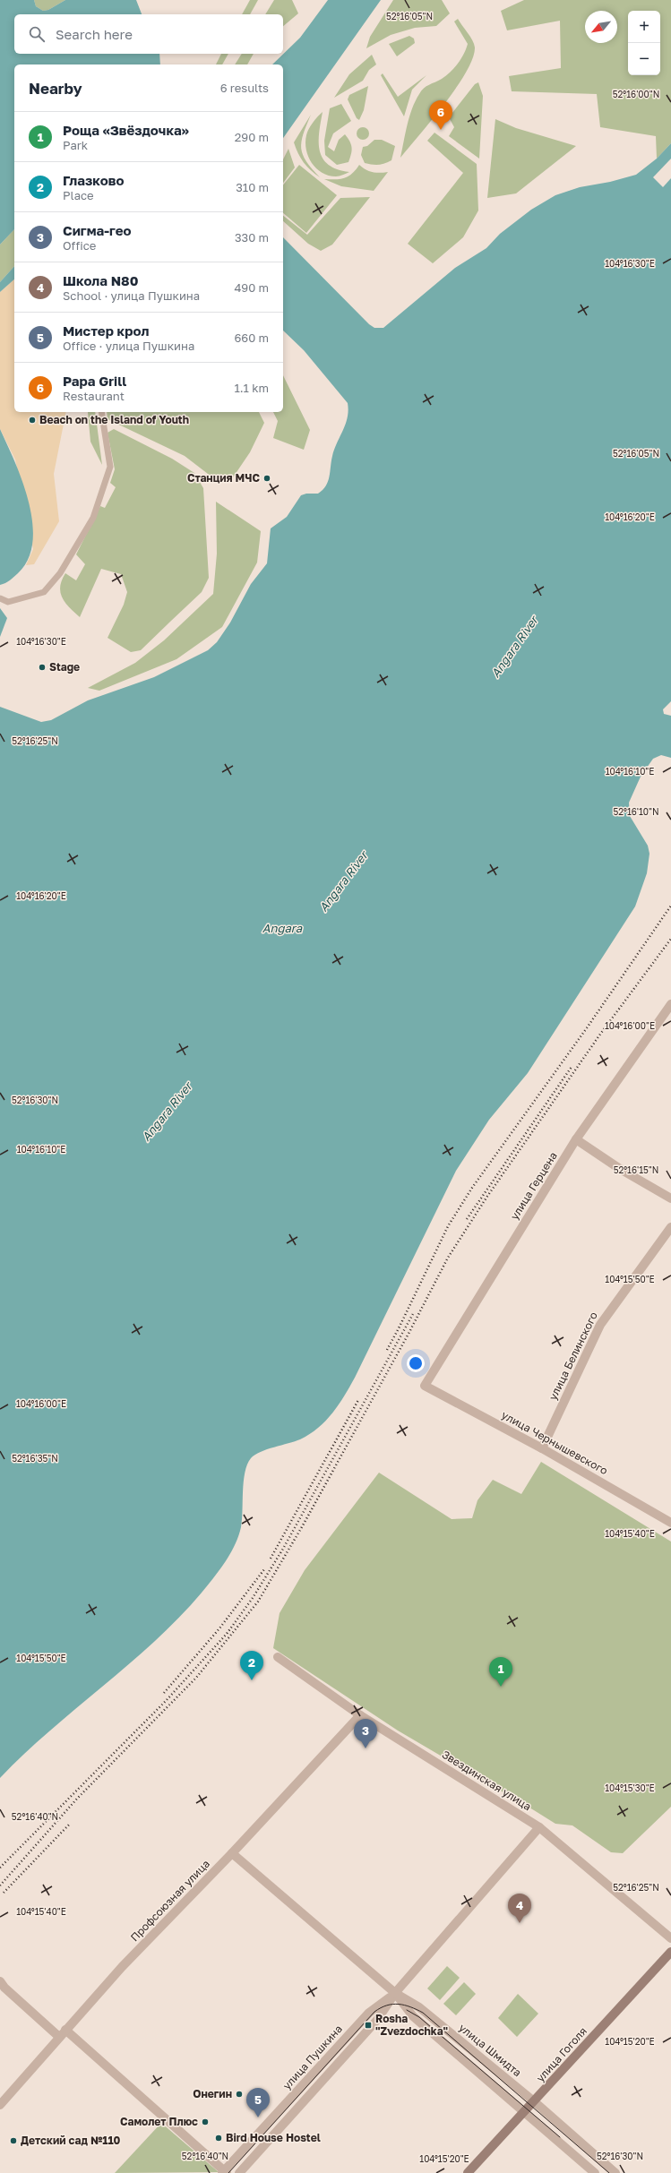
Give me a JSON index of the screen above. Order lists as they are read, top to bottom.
{
  "streets": {
    "main road": ["улица Гоголя"],
    "street": [
      "улица Герцена",
      "улица Белинского",
      "улица Чернышевского",
      "Звездинская улица",
      "Профсоюзная улица",
      "улица Шмидта",
      "улица Пушкина"
    ]
  },
  "crossings": [
    ["улица Герцена", "улица Чернышевского"],
    ["улица Белинского", "улица Чернышевского"],
    ["Звездинская улица", "Профсоюзная улица"],
    ["Звездинская улица", "улица Пушкина"],
    ["Профсоюзная улица", "улица Шмидта"],
    ["улица Шмидта", "улица Гоголя"],
    ["улица Шмидта", "улица Пушкина"]
  ],
  "water": ["Angara River", "Angara"],
  "places": {
    "other": [
      "Beach on the Island of Youth",
      "Станция МЧС",
      "Stage",
      "Онегин",
      "Самолет Плюс",
      "Bird House Hostel",
      "Детский сад №110"
    ],
    "transit": ["Rosha \"Zvezdochka\""]
  },
  "north": "bottom left",
  "page": {
    "map_buttons": ["+", "−"],
    "search": "Search here",
    "heading": ["Nearby", "6 results"],
    "pins": [
      "6",
      "2",
      "1",
      "3",
      "4",
      "5"
    ],
    "list": [
      {
        "mark": "1",
        "name": "Роща «Звёздочка»",
        "note": "Park",
        "value": "290 m"
      },
      {
        "mark": "2",
        "name": "Глазково",
        "note": "Place",
        "value": "310 m"
      },
      {
        "mark": "3",
        "name": "Сигма-гео",
        "note": "Office",
        "value": "330 m"
      },
      {
        "mark": "4",
        "name": "Школа N80",
        "note": "School · улица Пушкина",
        "value": "490 m"
      },
      {
        "mark": "5",
        "name": "Мистер крол",
        "note": "Office · улица Пушкина",
        "value": "660 m"
      },
      {
        "mark": "6",
        "name": "Papa Grill",
        "note": "Restaurant",
        "value": "1.1 km"
      }
    ]
  },
  "coordinates": [
    "52°16'05\"N",
    "52°16'00\"N",
    "104°16'30\"E",
    "104°16'20\"E",
    "52°16'25\"N",
    "104°16'10\"E",
    "52°16'10\"N",
    "104°16'00\"E",
    "52°16'30\"N",
    "52°16'15\"N",
    "104°15'50\"E",
    "52°16'35\"N",
    "104°15'40\"E",
    "104°15'30\"E",
    "52°16'40\"N",
    "104°15'20\"E"
  ]
}
